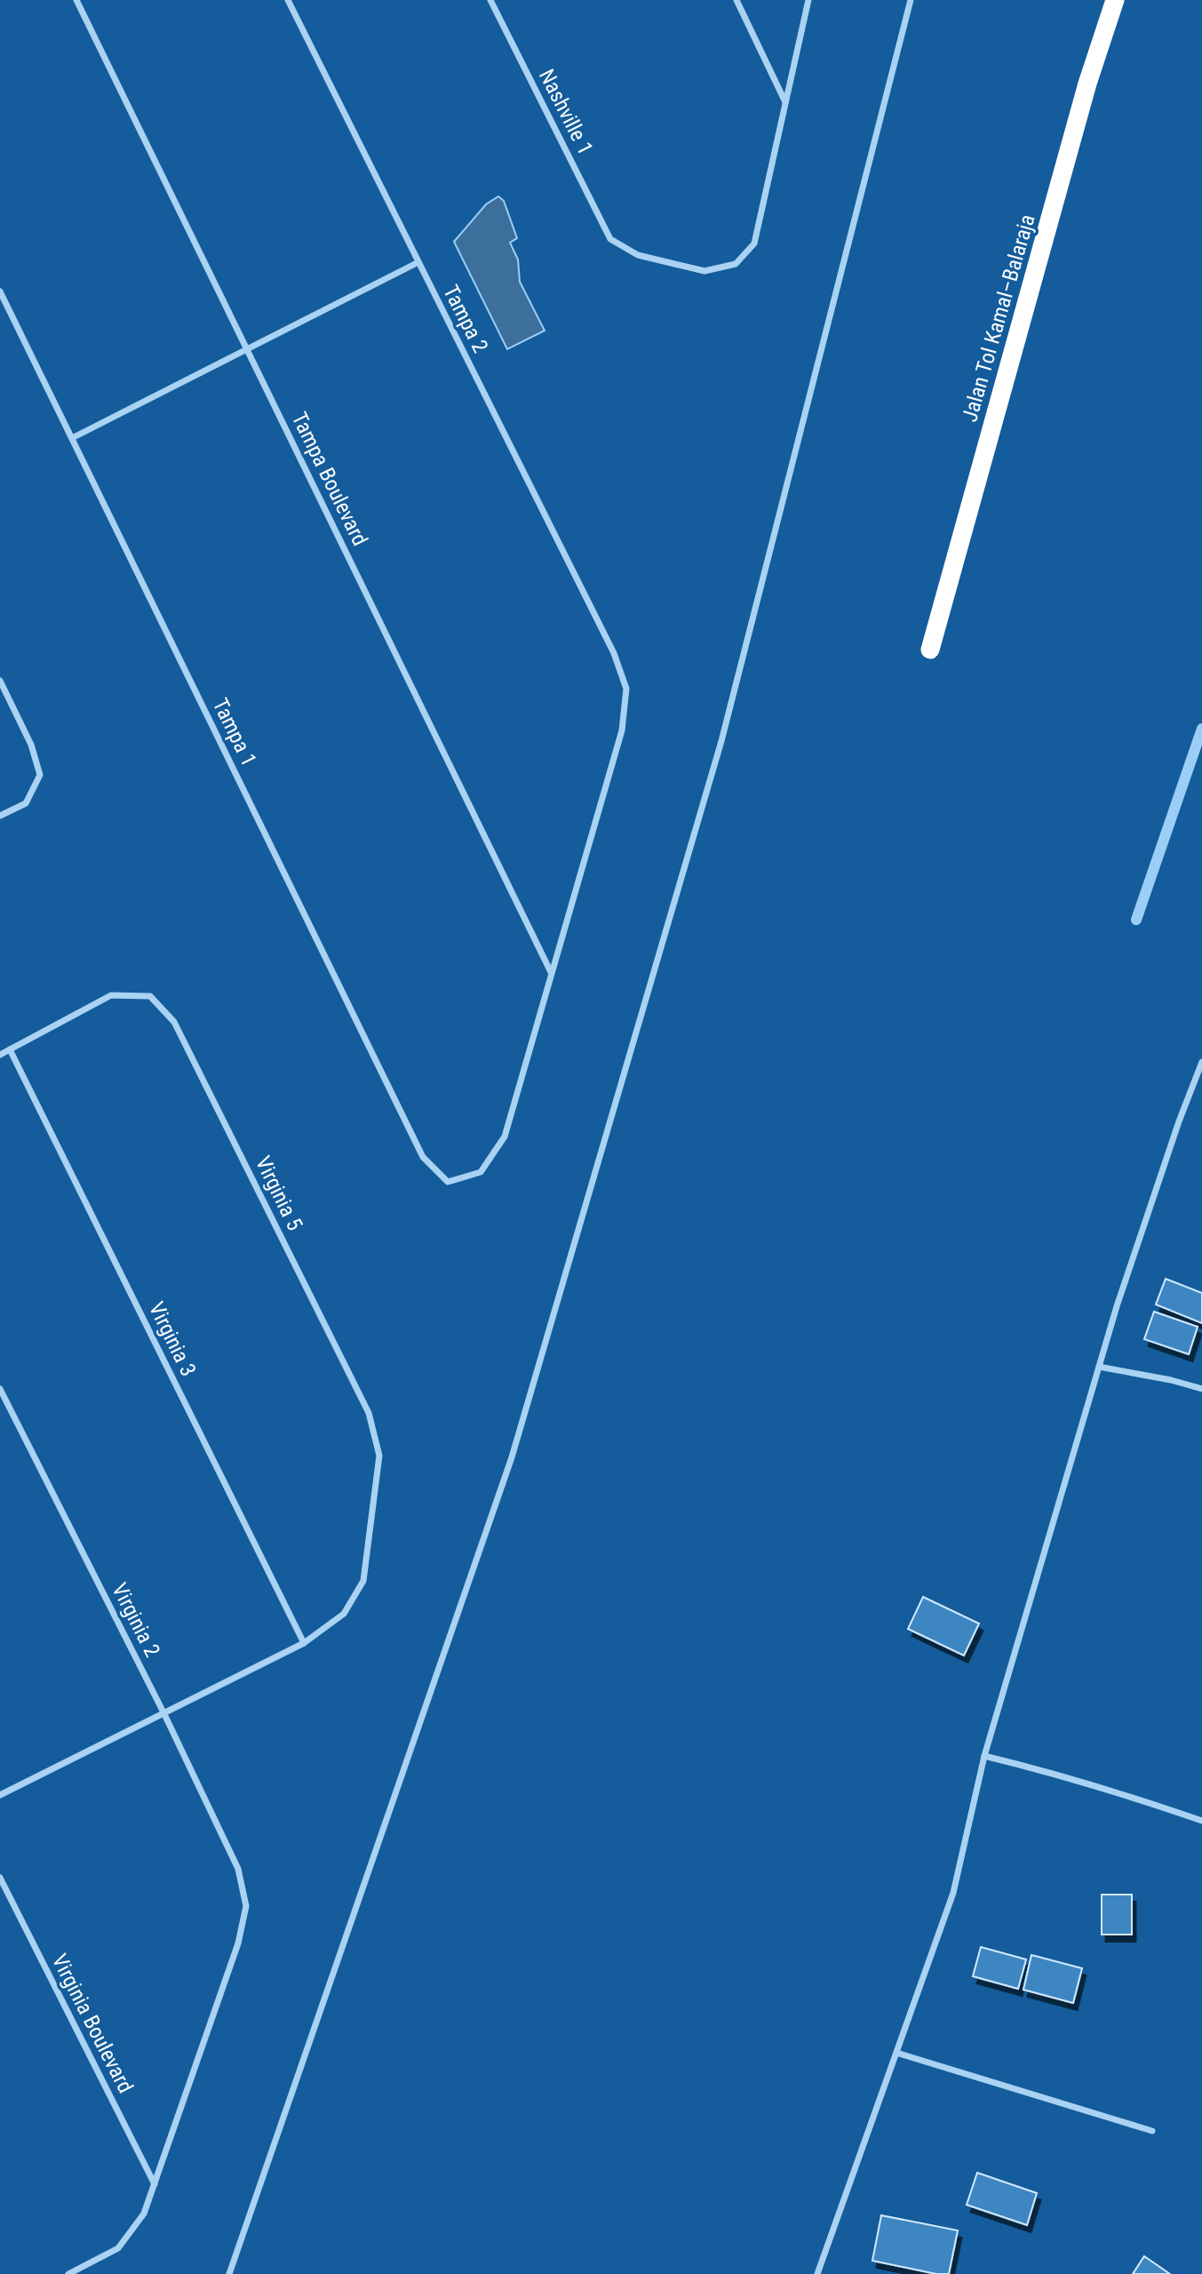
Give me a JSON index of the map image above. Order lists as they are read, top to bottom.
{
  "streets": {
    "highway": ["Jalan Tol Kamal–Balaraja"],
    "street": [
      "Nashville 1",
      "Tampa 2",
      "Tampa Boulevard",
      "Tampa 1",
      "Virginia 5",
      "Virginia 3",
      "Virginia 2",
      "Virginia Boulevard"
    ]
  },
  "crossings": [
    ["Tampa 2", "Tampa Boulevard"],
    ["Tampa 2", "Tampa 1"],
    ["Virginia 5", "Virginia 3"],
    ["Virginia 5", "Virginia 2"],
    ["Virginia 2", "Virginia Boulevard"]
  ]
}
